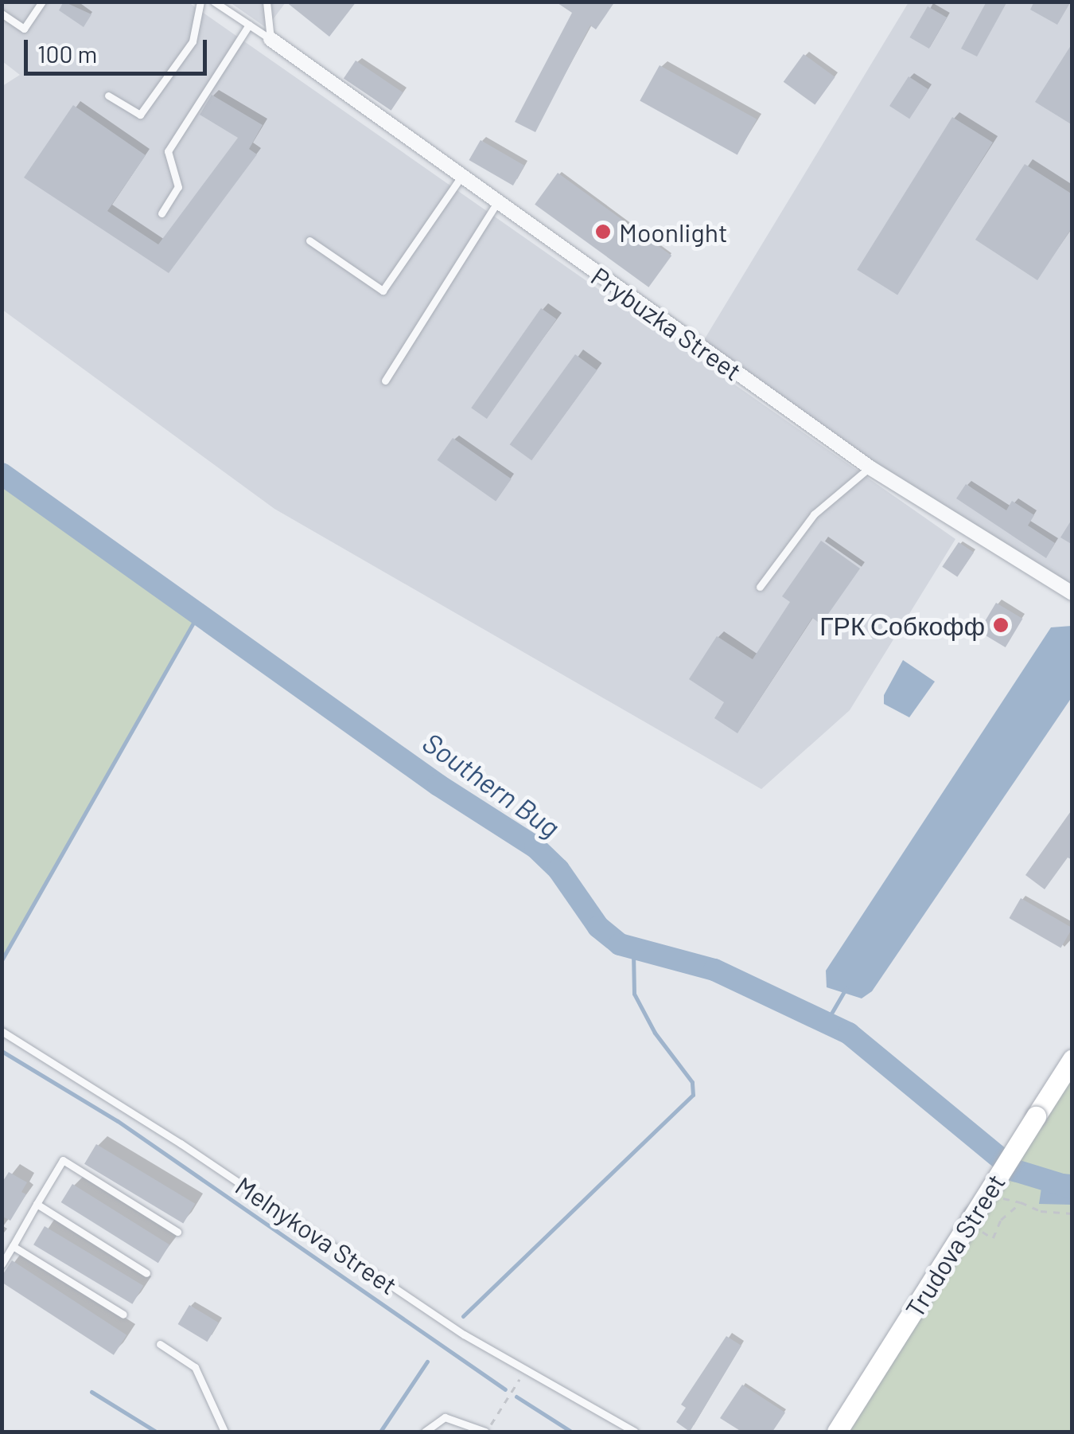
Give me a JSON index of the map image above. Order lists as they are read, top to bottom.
{
  "streets": {
    "main road": ["Trudova Street"],
    "street": ["Prybuzka Street"],
    "lane": ["Melnykova Street"]
  },
  "water": ["Southern Bug"],
  "places": ["Moonlight", "ГРК Собкофф"],
  "scale_bar": "100 m"
}
